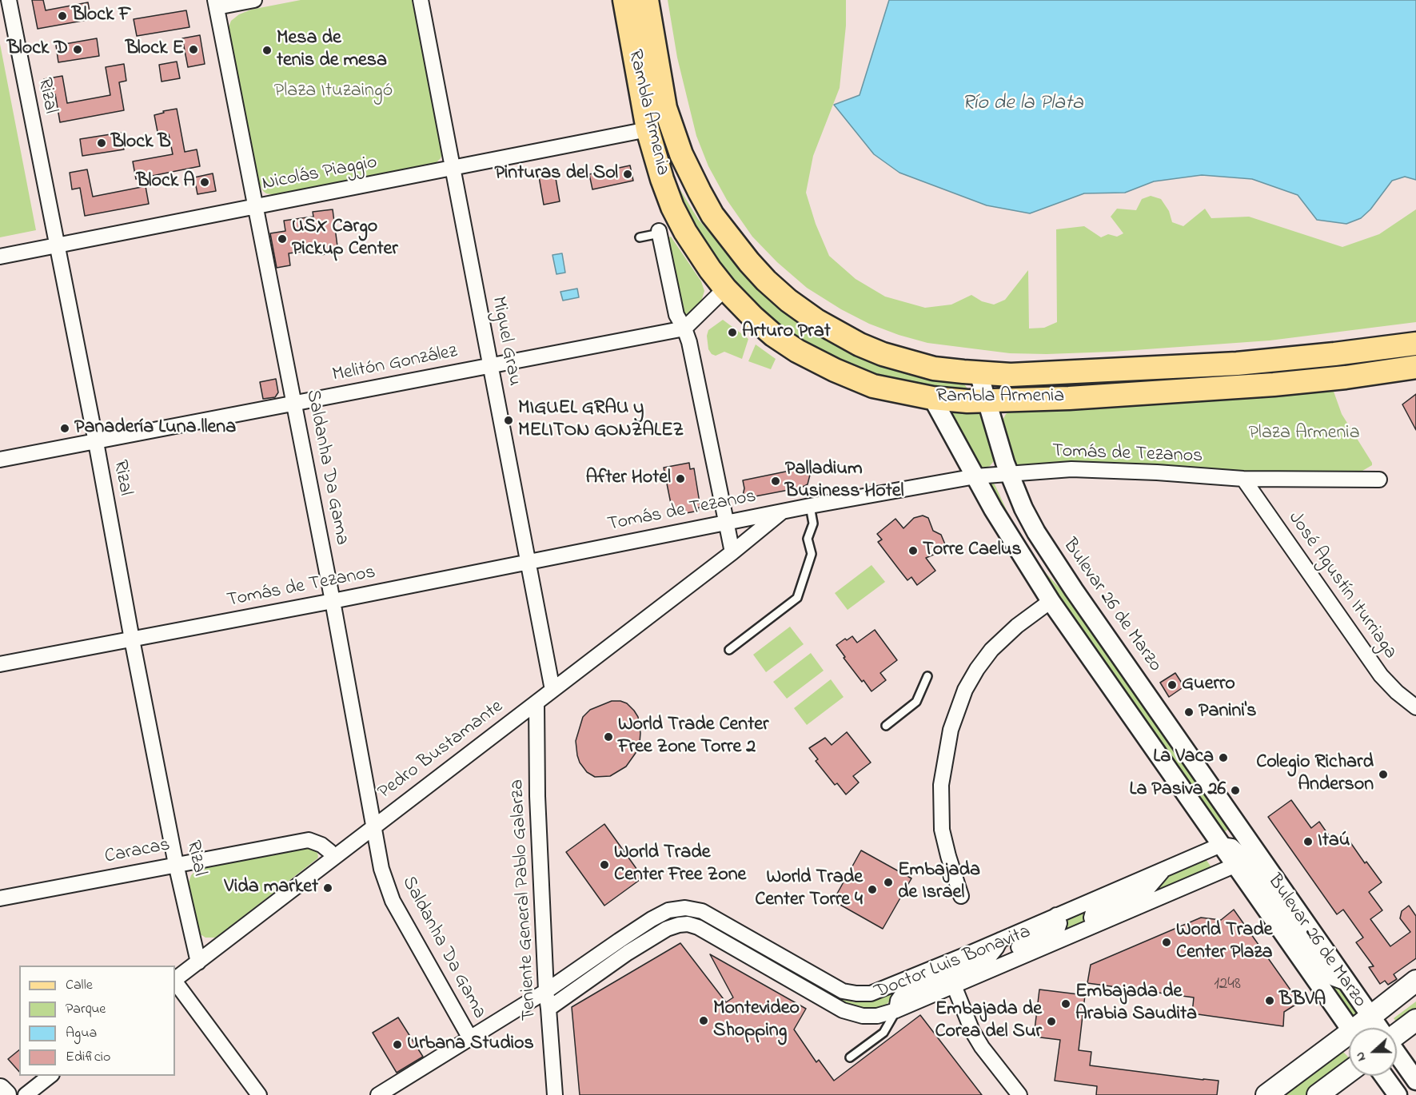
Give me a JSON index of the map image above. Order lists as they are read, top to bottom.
{
  "streets": {
    "main road": ["Rambla Armenia"],
    "street": [
      "Rizal",
      "Nicolás Piaggio",
      "Miguel Grau",
      "Melitón González",
      "Tomás de Tezanos",
      "Saldanha Da Gama",
      "José Agustín Iturriaga",
      "Bulevar 26 de Marzo",
      "Pedro Bustamante",
      "Caracas",
      "Teniente General Pablo Galarza",
      "Doctor Luis Bonavita"
    ]
  },
  "crossings": [
    ["Rizal", "Nicolás Piaggio"],
    ["Rizal", "Melitón González"],
    ["Rizal", "Tomás de Tezanos"],
    ["Rizal", "Pedro Bustamante"],
    ["Rizal", "Caracas"],
    ["Rambla Armenia", "Nicolás Piaggio"],
    ["Rambla Armenia", "Bulevar 26 de Marzo"],
    ["Nicolás Piaggio", "Miguel Grau"],
    ["Nicolás Piaggio", "Saldanha Da Gama"],
    ["Miguel Grau", "Melitón González"],
    ["Miguel Grau", "Tomás de Tezanos"],
    ["Miguel Grau", "Pedro Bustamante"],
    ["Melitón González", "Saldanha Da Gama"],
    ["Tomás de Tezanos", "Saldanha Da Gama"],
    ["Tomás de Tezanos", "José Agustín Iturriaga"],
    ["Tomás de Tezanos", "Bulevar 26 de Marzo"],
    ["Tomás de Tezanos", "Pedro Bustamante"],
    ["Saldanha Da Gama", "Pedro Bustamante"],
    ["Saldanha Da Gama", "Doctor Luis Bonavita"],
    ["Bulevar 26 de Marzo", "Doctor Luis Bonavita"],
    ["Pedro Bustamante", "Caracas"],
    ["Pedro Bustamante", "Teniente General Pablo Galarza"],
    ["Teniente General Pablo Galarza", "Doctor Luis Bonavita"]
  ],
  "water": ["Río de la Plata"],
  "parks": ["Plaza Ituzaingó", "Plaza Armenia"],
  "places": [
    "Block F",
    "Block D",
    "Block E",
    "Mesa de tenis de mesa",
    "Block B",
    "Pinturas del Sol",
    "Block A",
    "USX Cargo Pickup Center",
    "Arturo Prat",
    "MIGUEL GRAU y MELITON GONZALEZ",
    "Panadería Luna llena",
    "After Hotel",
    "Palladium Business Hotel",
    "Torre Caelus",
    "Guerro",
    "Panini's",
    "World Trade Center Free Zone Torre 2",
    "La Vaca",
    "Colegio Richard Anderson",
    "La Pasiva 26",
    "Itaú",
    "World Trade Center Free Zone",
    "Embajada de Israel",
    "Vida market",
    "World Trade Center Torre 4",
    "World Trade Center Plaza",
    "BBVA",
    "Embajada de Arabia Saudita",
    "Montevideo Shopping",
    "Embajada de Corea del Sur",
    "Urbana Studios"
  ],
  "house_numbers": ["1248"],
  "legend": [
    "Calle",
    "Parque",
    "Agua",
    "Edificio"
  ],
  "north": "left"
}
